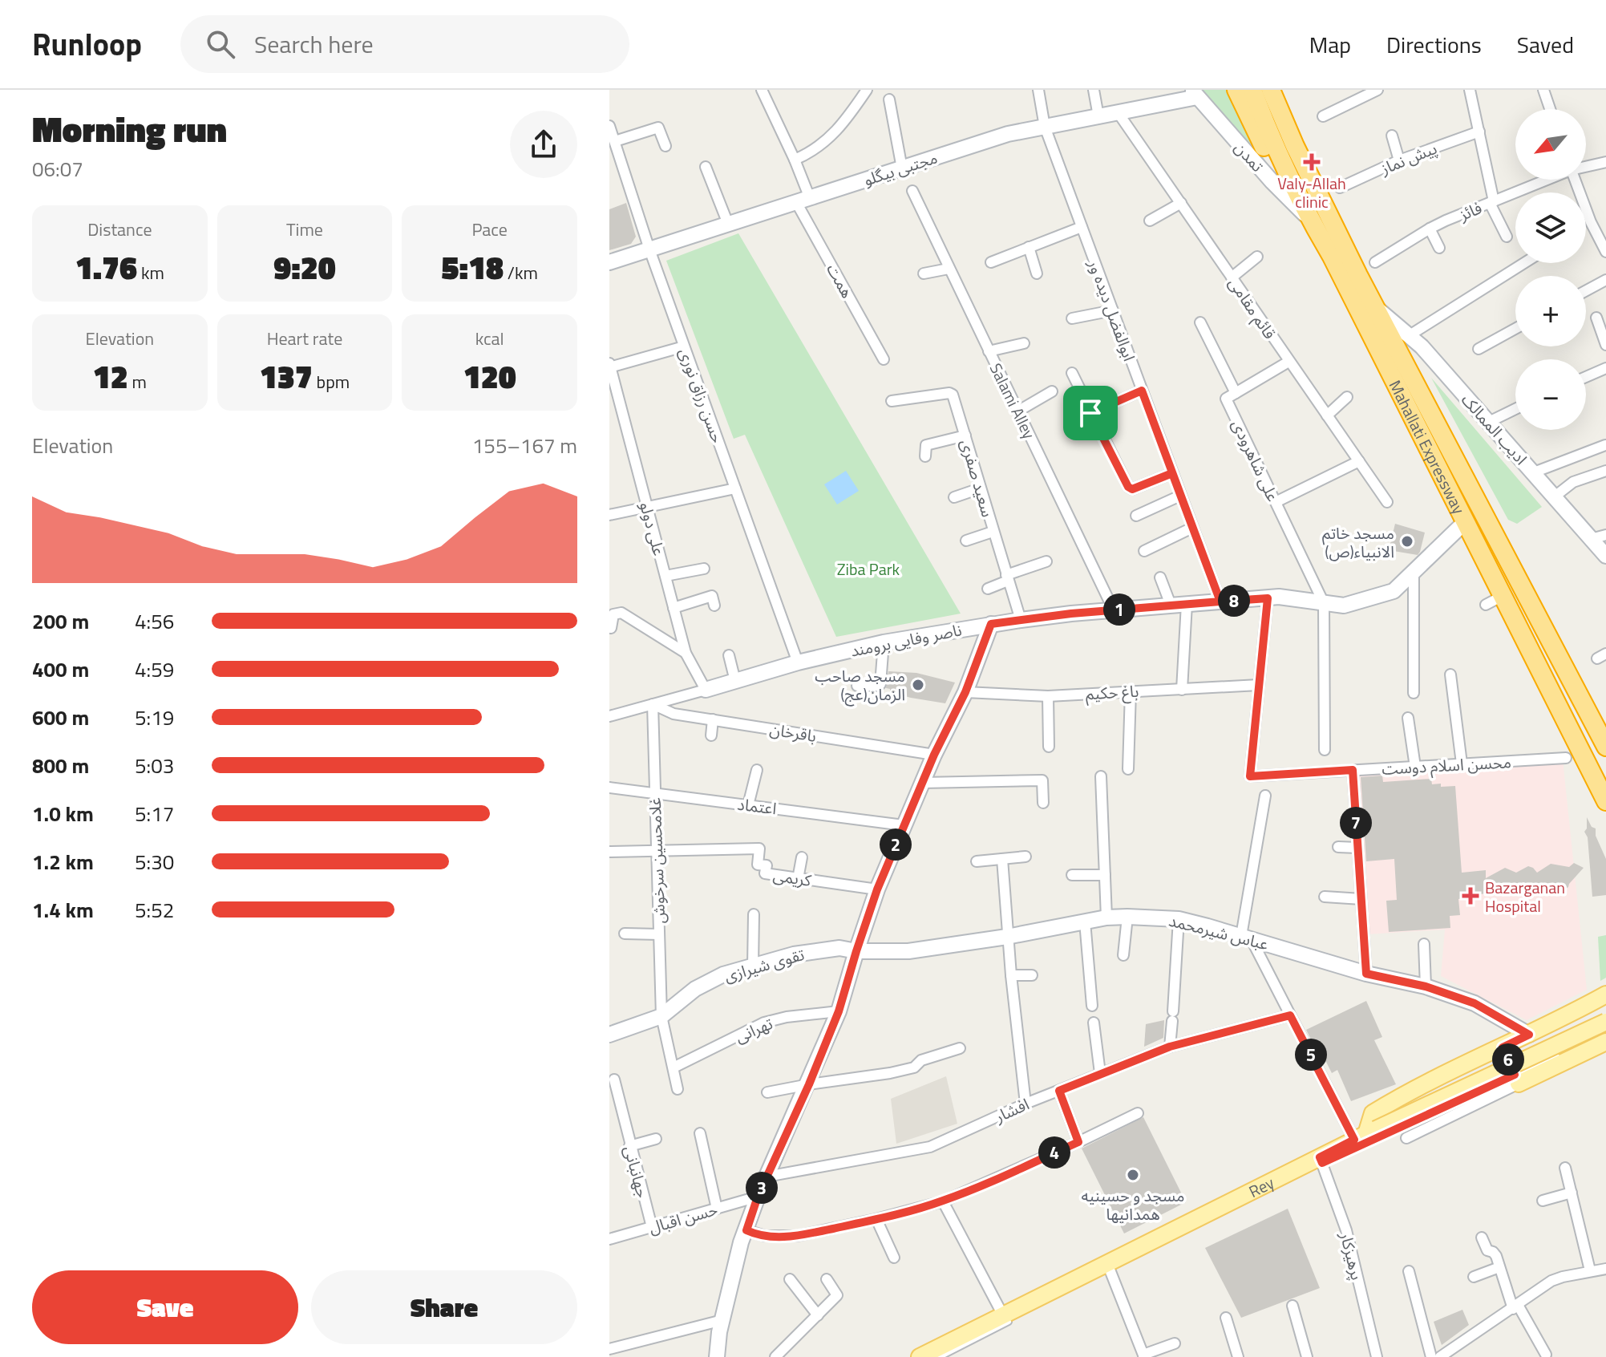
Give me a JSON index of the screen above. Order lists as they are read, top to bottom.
{
  "streets": {
    "highway": ["Mahallati Expressway"],
    "main road": ["Rey"],
    "street": [
      "تمدن",
      "پیش نماز",
      "مجتبی بیگلو",
      "فائز",
      "همت",
      "قائم مقامی",
      "ابوالفضل دیده ور",
      "حسن رزاق نوری",
      "Salami Alley",
      "ادیب الممالک",
      "علی شاهرودی",
      "سعید صفری",
      "علی دولو",
      "ناصر وفایی برومند",
      "باغ حکیم",
      "باقرخان",
      "محسن اسلام دوست",
      "اعتماد",
      "غلامحسین سرخوش",
      "کریمی",
      "عباس شیرمحمد",
      "تقوی شیرازی",
      "تهرانی",
      "افشار",
      "جهانبانی",
      "حسن اقبال",
      "پرهیزکار"
    ]
  },
  "crossings": [
    ["تمدن", "مجتبی بیگلو"],
    ["تمدن", "Mahallati Expressway"],
    ["مجتبی بیگلو", "همت"],
    ["مجتبی بیگلو", "قائم مقامی"],
    ["مجتبی بیگلو", "ابوالفضل دیده ور"],
    ["مجتبی بیگلو", "حسن رزاق نوری"],
    ["ابوالفضل دیده ور", "ناصر وفایی برومند"],
    ["حسن رزاق نوری", "ناصر وفایی برومند"],
    ["Salami Alley", "ناصر وفایی برومند"],
    ["ادیب الممالک", "Mahallati Expressway"],
    ["Mahallati Expressway", "ناصر وفایی برومند"],
    ["علی شاهرودی", "ناصر وفایی برومند"],
    ["سعید صفری", "ناصر وفایی برومند"],
    ["علی دولو", "ناصر وفایی برومند"],
    ["باغ حکیم", "محسن اسلام دوست"],
    ["باقرخان", "غلامحسین سرخوش"],
    ["اعتماد", "غلامحسین سرخوش"],
    ["غلامحسین سرخوش", "کریمی"],
    ["غلامحسین سرخوش", "تقوی شیرازی"],
    ["عباس شیرمحمد", "تقوی شیرازی"],
    ["جهانبانی", "حسن اقبال"],
    ["Rey", "پرهیزکار"]
  ],
  "parks": ["Ziba Park"],
  "places": {
    "health": ["Valy-Allah clinic", "Bazarganan Hospital"],
    "other": ["مسجد خاتم الانبیاء(ص)", "مسجد صاحب الزمان(عج)", "مسجد و حسینیه همدانیها"]
  },
  "north": "bottom left",
  "page": {
    "header": "Runloop",
    "search": "Search here",
    "nav": ["Map", "Directions", "Saved"],
    "heading": ["Morning run", "06:07"],
    "map_buttons": ["+", "−"],
    "stats": [
      ["Distance", "1.76 km"],
      ["Time", "9:20"],
      ["Pace", "5:18 /km"],
      ["Elevation", "12 m"],
      ["Heart rate", "137 bpm"],
      ["kcal", "120"]
    ],
    "chart": ["Elevation", "155–167 m"],
    "pins": [
      "8",
      "1",
      "7",
      "2",
      "5",
      "6",
      "4",
      "3"
    ],
    "list": [
      {
        "name": "200 m",
        "note": "4:56"
      },
      {
        "name": "400 m",
        "note": "4:59"
      },
      {
        "name": "600 m",
        "note": "5:19"
      },
      {
        "name": "800 m",
        "note": "5:03"
      },
      {
        "name": "1.0 km",
        "note": "5:17"
      },
      {
        "name": "1.2 km",
        "note": "5:30"
      },
      {
        "name": "1.4 km",
        "note": "5:52"
      }
    ],
    "buttons": ["Save", "Share"]
  }
}
